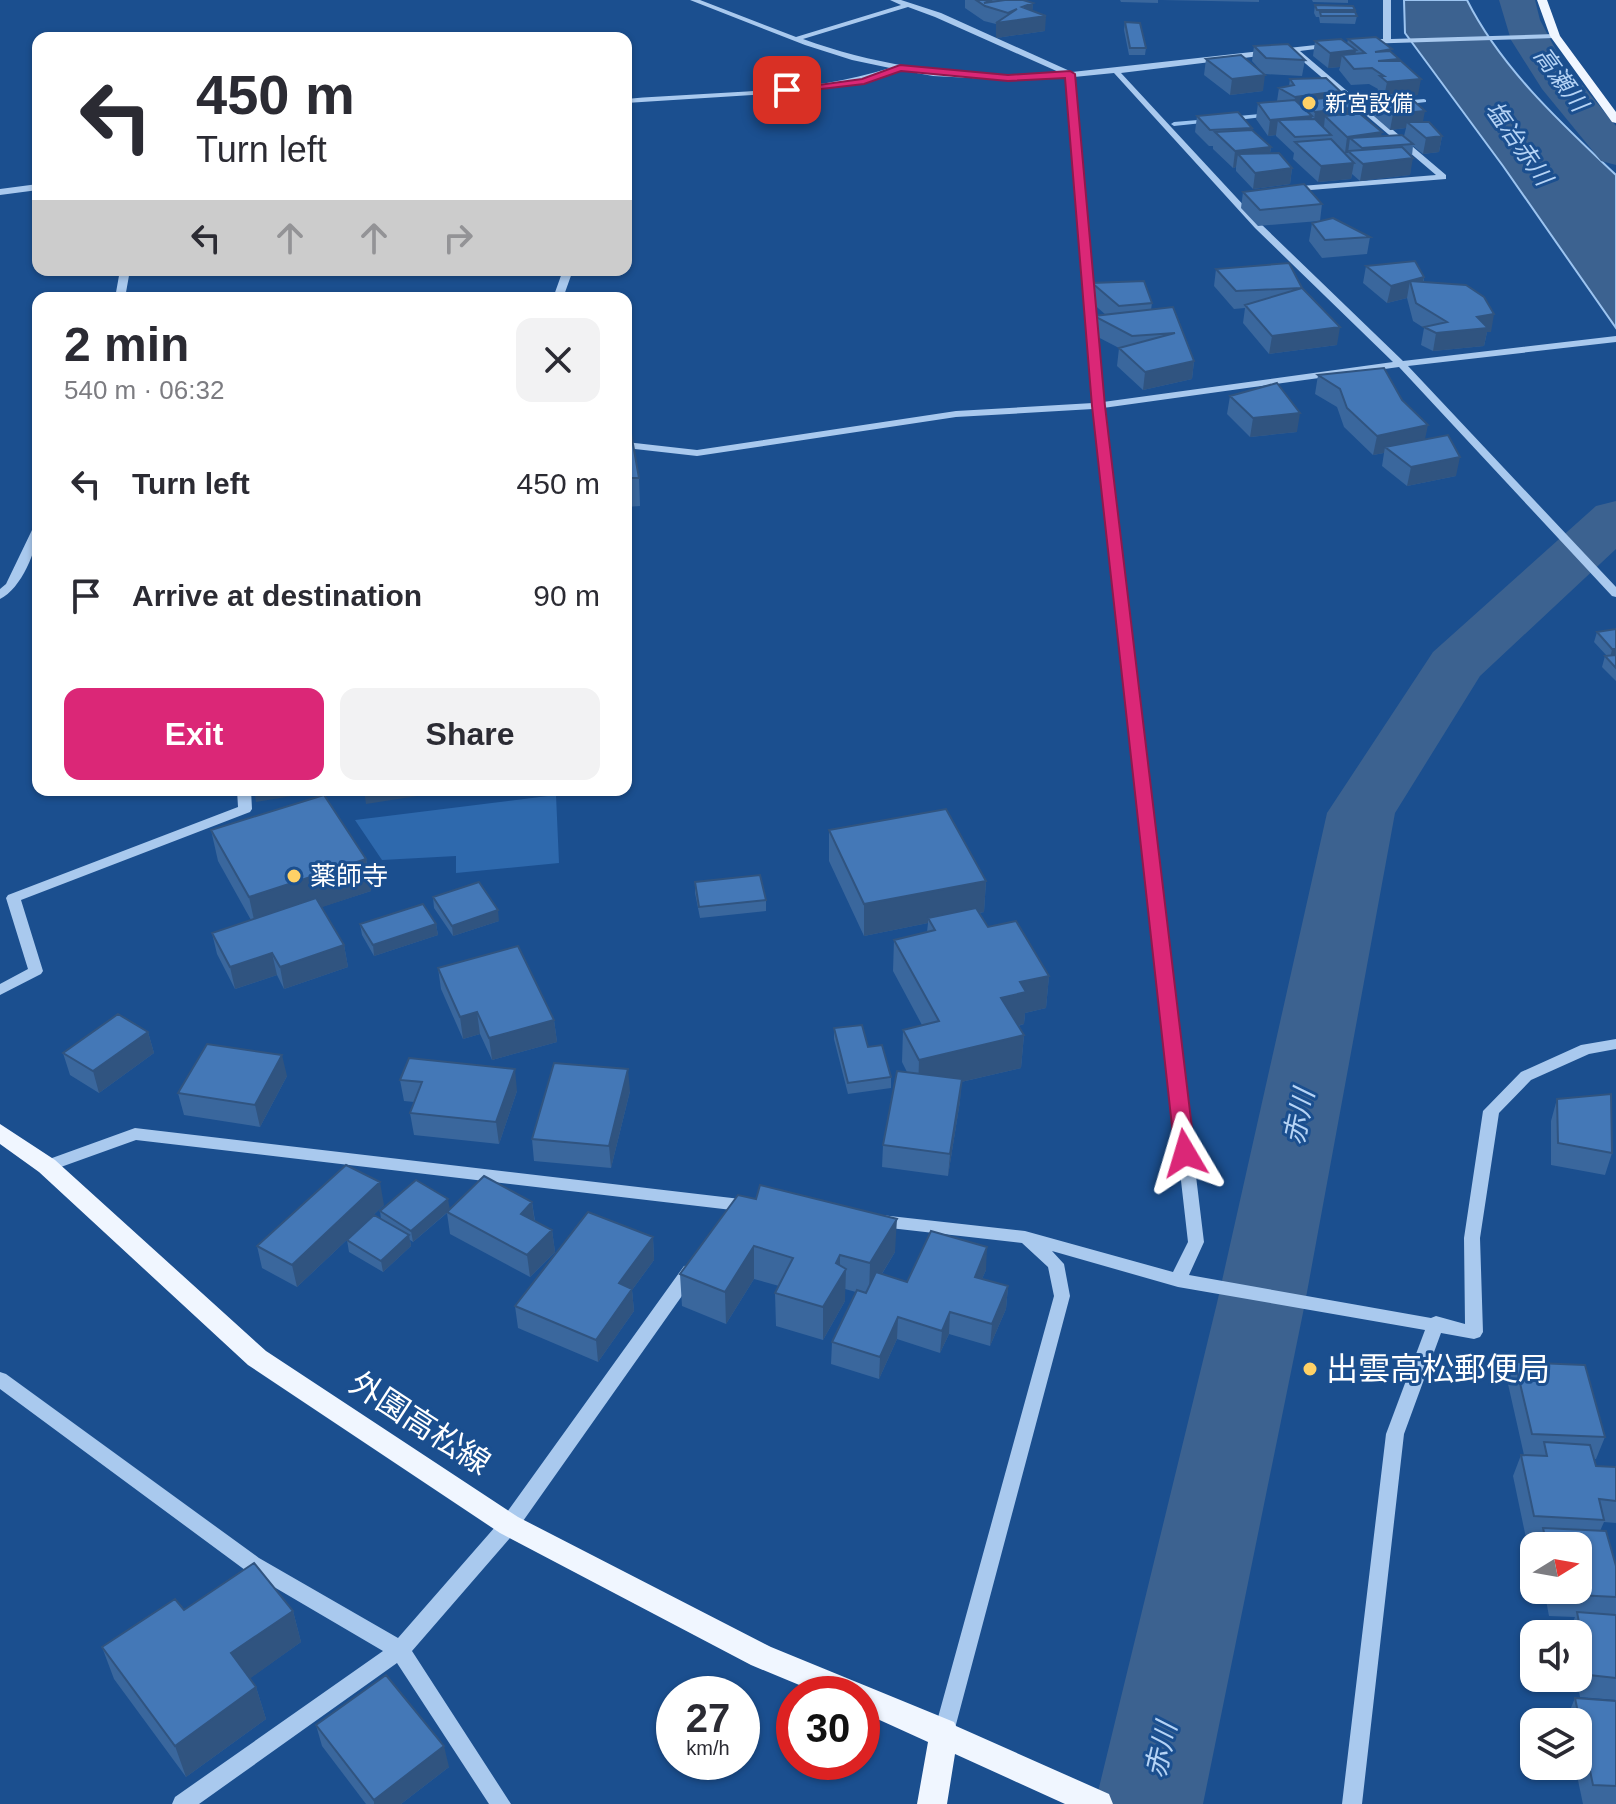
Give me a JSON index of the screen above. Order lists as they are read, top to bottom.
{
  "streets": {
    "main road": ["外園高松線"]
  },
  "water": ["高瀬川", "塩冶赤川", "赤川"],
  "places": ["新宮設備", "薬師寺", "出雲高松郵便局"],
  "north": "right",
  "page": {
    "turn": ["450 m", "Turn left"],
    "heading": ["2 min", "540 m · 06:32"],
    "list": [
      {
        "name": "Turn left",
        "value": "450 m"
      },
      {
        "name": "Arrive at destination",
        "value": "90 m"
      }
    ],
    "buttons": ["Exit", "Share"],
    "speed": "27 km/h",
    "limit": "30"
  }
}
